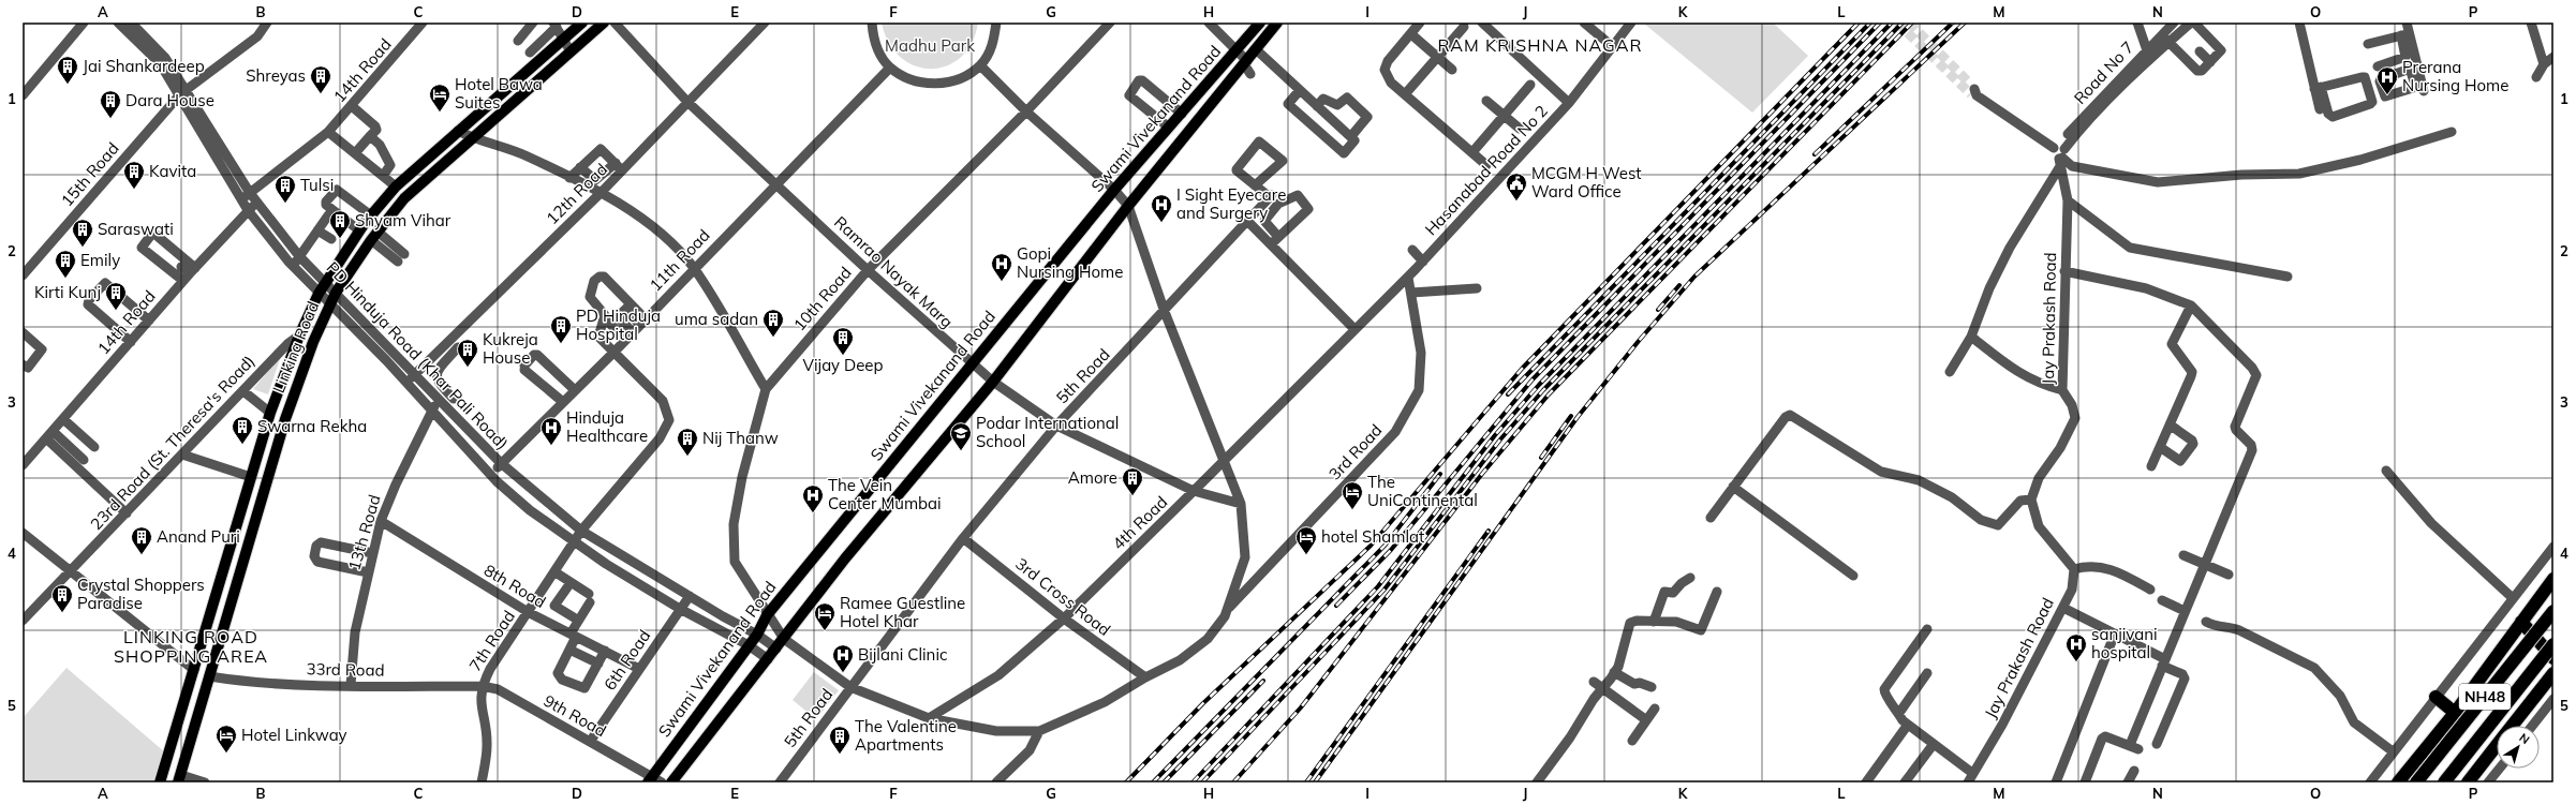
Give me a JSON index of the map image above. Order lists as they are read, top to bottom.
{
  "streets": {
    "highway": ["NH48"],
    "main road": ["Swami Vivekanand Road", "Linking Road"],
    "street": [
      "14th Road",
      "Road No 7",
      "Hasanabad Road No 2",
      "15th Road",
      "12th Road",
      "11th Road",
      "Ramrao Nayak Marg",
      "10th Road",
      "Jay Prakash Road",
      "PD Hinduja Road (Khar Pali Road)",
      "5th Road",
      "23rd Road (St. Theresa's Road)",
      "3rd Road",
      "4th Road",
      "13th Road",
      "8th Road",
      "3rd Cross Road",
      "7th Road",
      "6th Road",
      "33rd Road",
      "9th Road"
    ]
  },
  "crossings": [
    ["14th Road", "PD Hinduja Road (Khar Pali Road)"],
    ["Road No 7", "Jay Prakash Road"],
    ["Swami Vivekanand Road", "Ramrao Nayak Marg"],
    ["Swami Vivekanand Road", "10th Road"],
    ["Swami Vivekanand Road", "PD Hinduja Road (Khar Pali Road)"],
    ["Swami Vivekanand Road", "9th Road"],
    ["Hasanabad Road No 2", "3rd Road"],
    ["Hasanabad Road No 2", "4th Road"],
    ["15th Road", "PD Hinduja Road (Khar Pali Road)"],
    ["12th Road", "Ramrao Nayak Marg"],
    ["12th Road", "PD Hinduja Road (Khar Pali Road)"],
    ["11th Road", "Ramrao Nayak Marg"],
    ["11th Road", "PD Hinduja Road (Khar Pali Road)"],
    ["Ramrao Nayak Marg", "10th Road"],
    ["Ramrao Nayak Marg", "5th Road"],
    ["Ramrao Nayak Marg", "4th Road"],
    ["10th Road", "5th Road"],
    ["10th Road", "4th Road"],
    ["Linking Road", "PD Hinduja Road (Khar Pali Road)"],
    ["Linking Road", "23rd Road (St. Theresa's Road)"],
    ["Linking Road", "33rd Road"],
    ["PD Hinduja Road (Khar Pali Road)", "13th Road"],
    ["PD Hinduja Road (Khar Pali Road)", "7th Road"],
    ["PD Hinduja Road (Khar Pali Road)", "6th Road"],
    ["5th Road", "3rd Cross Road"],
    ["4th Road", "3rd Cross Road"],
    ["13th Road", "8th Road"],
    ["13th Road", "33rd Road"],
    ["8th Road", "7th Road"],
    ["8th Road", "6th Road"],
    ["7th Road", "33rd Road"],
    ["7th Road", "9th Road"],
    ["6th Road", "9th Road"],
    ["33rd Road", "9th Road"]
  ],
  "districts": ["RAM KRISHNA NAGAR", "LINKING ROAD SHOPPING AREA"],
  "parks": ["Madhu Park"],
  "places": {
    "building": [
      "Jai Shankardeep",
      "Shreyas",
      "Dara House",
      "Kavita",
      "Tulsi",
      "Shyam Vihar",
      "Saraswati",
      "Emily",
      "Kirti Kunj",
      "uma sadan",
      "PD Hinduja Hospital",
      "Vijay Deep",
      "Kukreja House",
      "Swarna Rekha",
      "Nij Thanw",
      "Amore",
      "Anand Puri",
      "Crystal Shoppers Paradise",
      "The Valentine Apartments"
    ],
    "hospital": [
      "Prerana Nursing Home",
      "I Sight Eyecare and Surgery",
      "Gopi Nursing Home",
      "Hinduja Healthcare",
      "The Vein Center Mumbai",
      "sanjivani hospital",
      "Bijlani Clinic"
    ],
    "hotel": [
      "Hotel Bawa Suites",
      "The UniContinental",
      "hotel Shamlat",
      "Ramee Guestline Hotel Khar",
      "Hotel Linkway"
    ],
    "public building": ["MCGM H West Ward Office"],
    "school or university": ["Podar International School"]
  },
  "north": "top right",
  "grid": {
    "columns": [
      "A",
      "B",
      "C",
      "D",
      "E",
      "F",
      "G",
      "H",
      "I",
      "J",
      "K",
      "L",
      "M",
      "N",
      "O",
      "P"
    ],
    "rows": [
      "1",
      "2",
      "3",
      "4",
      "5"
    ]
  }
}
